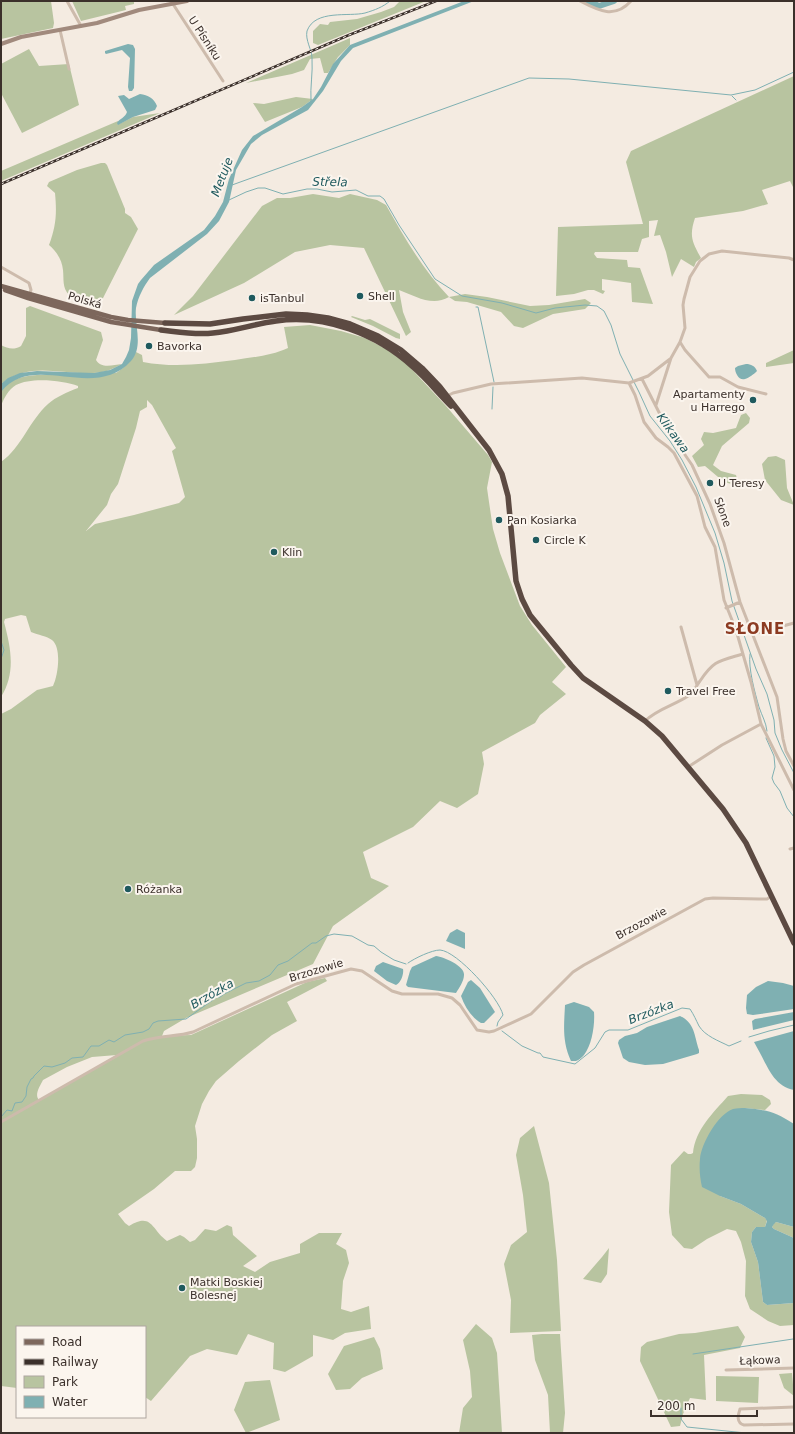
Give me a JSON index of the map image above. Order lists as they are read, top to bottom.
{
  "streets": {
    "main road": ["Polská"],
    "street": [
      "U Písníku",
      "Słone",
      "Brzozowie",
      "Łąkowa"
    ]
  },
  "districts": ["SŁONE"],
  "water": [
    "Metuje",
    "Střela",
    "Klikawa",
    "Brzózka"
  ],
  "places": [
    "Shell",
    "isTanbul",
    "Bavorka",
    "Apartamenty u Harrego",
    "U Teresy",
    "Pan Kosiarka",
    "Circle K",
    "Klin",
    "Travel Free",
    "Różanka",
    "Matki Boskiej Bolesnej"
  ],
  "legend": [
    "Road",
    "Railway",
    "Park",
    "Water"
  ],
  "scale_bar": "200 m"
}
